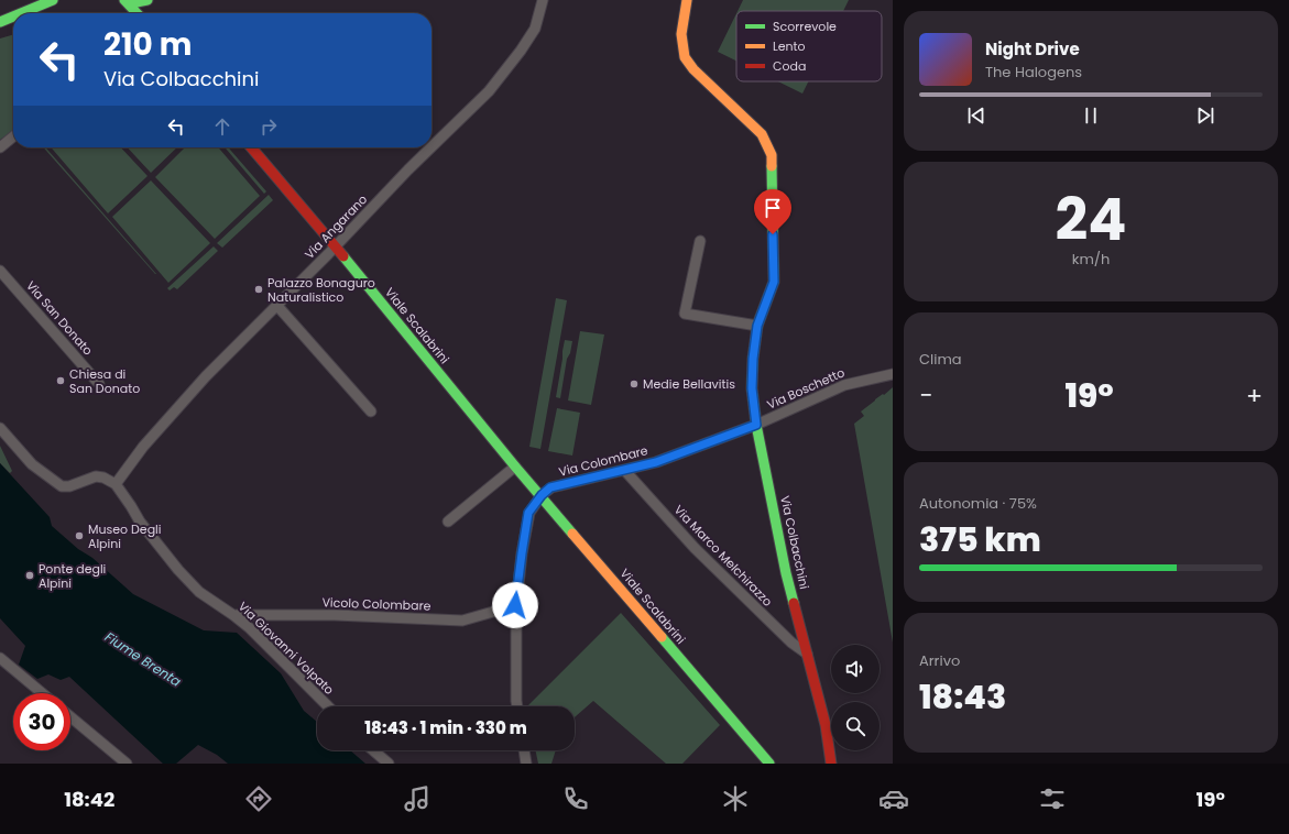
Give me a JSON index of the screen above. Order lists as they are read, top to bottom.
{
  "streets": {
    "street": [
      "Via Angarano",
      "Via San Donato",
      "Viale Scalabrini",
      "Via Boschetto",
      "Via Colombare",
      "Via Colbacchini",
      "Via Marco Melchirazzo",
      "Vicolo Colombare",
      "Via Giovanni Volpato"
    ]
  },
  "crossings": [
    ["Via Angarano", "Viale Scalabrini"],
    ["Via Angarano", "Via Giovanni Volpato"],
    ["Viale Scalabrini", "Via Colombare"],
    ["Via Boschetto", "Via Colombare"],
    ["Via Boschetto", "Via Colbacchini"],
    ["Via Colombare", "Via Colbacchini"],
    ["Via Colombare", "Via Marco Melchirazzo"],
    ["Via Colombare", "Vicolo Colombare"],
    ["Via Colbacchini", "Via Marco Melchirazzo"],
    ["Vicolo Colombare", "Via Giovanni Volpato"]
  ],
  "water": ["Fiume Brenta"],
  "places": [
    "Palazzo Bonaguro Naturalistico",
    "Chiesa di San Donato",
    "Medie Bellavitis",
    "Museo Degli Alpini",
    "Ponte degli Alpini"
  ],
  "legend": ["Scorrevole", "Lento", "Coda"],
  "page": {
    "turn": ["210 m", "Via Colbacchini"],
    "song": ["Night Drive", "The Halogens"],
    "tile": [
      ["24", "km/h"],
      "Clima",
      ["Autonomia · 75%", "375 km"],
      ["Arrivo", "18:43"]
    ],
    "heat": ["−", "19°", "+"],
    "limit": "30",
    "trip": "18:43 · 1 min · 330 m",
    "tabs": ["18:42", "19°"]
  }
}
